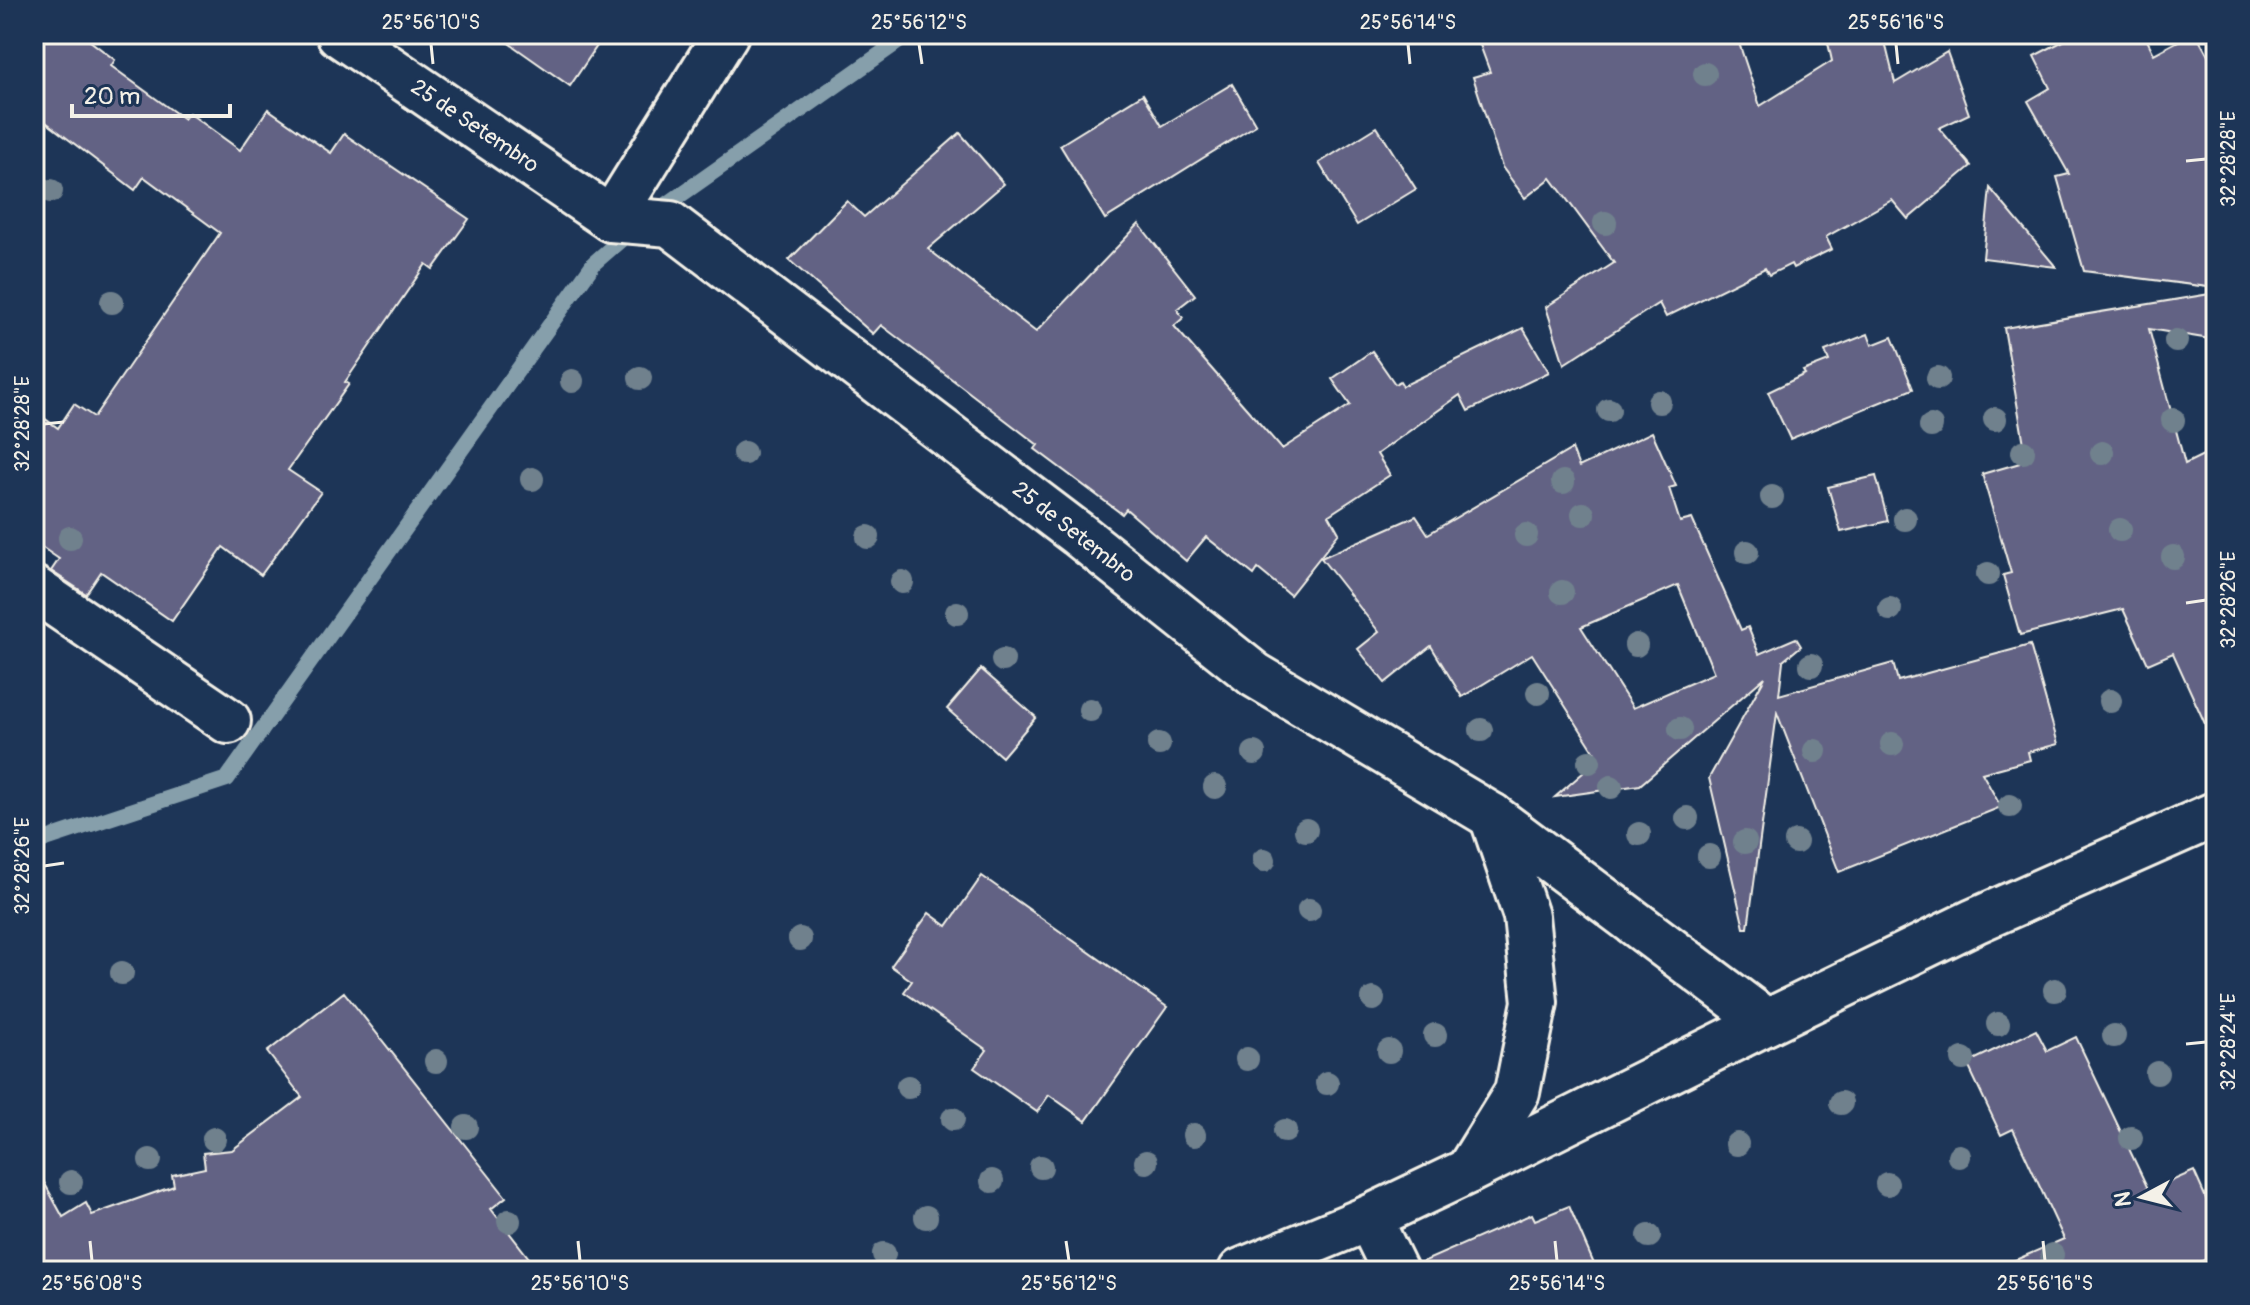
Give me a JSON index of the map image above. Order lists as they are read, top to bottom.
{
  "streets": {
    "street": ["25 de Setembro"]
  },
  "scale_bar": "20 m",
  "north": "left",
  "coordinates": [
    "25°56'10\"S",
    "25°56'12\"S",
    "25°56'14\"S",
    "25°56'16\"S",
    "32°28'28\"E",
    "32°28'26\"E",
    "32°28'24\"E",
    "25°56'08\"S"
  ]
}
